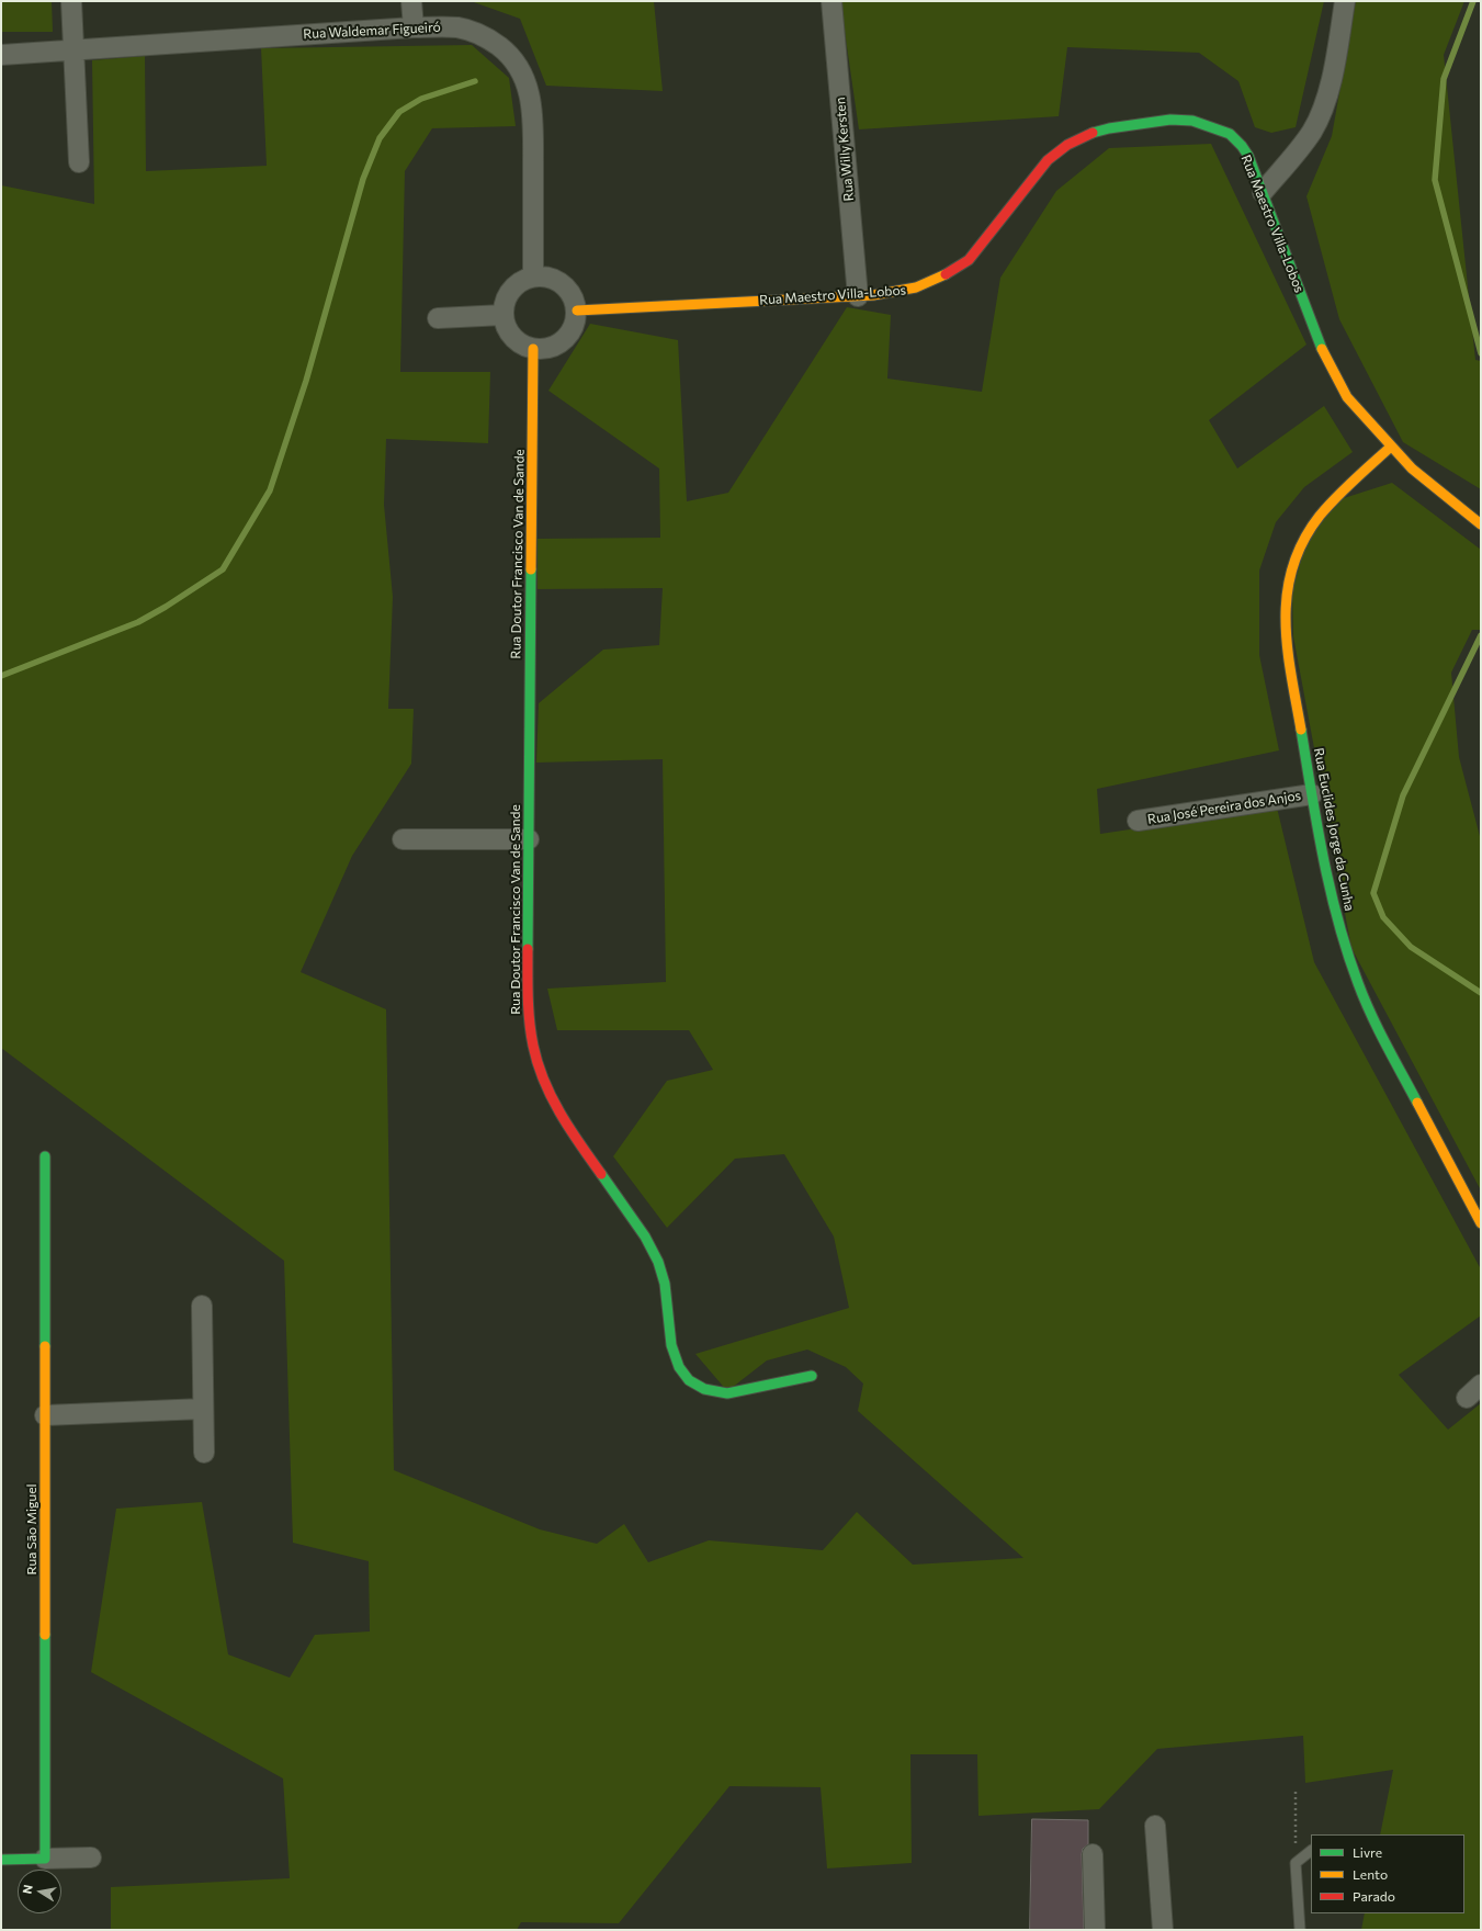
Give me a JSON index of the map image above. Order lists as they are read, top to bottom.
{
  "streets": {
    "street": [
      "Rua Waldemar Figueiró",
      "Rua Willy Kersten",
      "Rua Maestro Villa-Lobos",
      "Rua Doutor Francisco Van de Sande",
      "Rua José Pereira dos Anjos",
      "Rua Euclides Jorge da Cunha",
      "Rua São Miguel"
    ]
  },
  "crossings": [
    ["Rua Waldemar Figueiró", "Rua Maestro Villa-Lobos"],
    ["Rua Waldemar Figueiró", "Rua Doutor Francisco Van de Sande"],
    ["Rua Willy Kersten", "Rua Maestro Villa-Lobos"],
    ["Rua Maestro Villa-Lobos", "Rua Doutor Francisco Van de Sande"],
    ["Rua Maestro Villa-Lobos", "Rua Euclides Jorge da Cunha"],
    ["Rua José Pereira dos Anjos", "Rua Euclides Jorge da Cunha"]
  ],
  "legend": ["Livre", "Lento", "Parado"],
  "north": "left"
}
